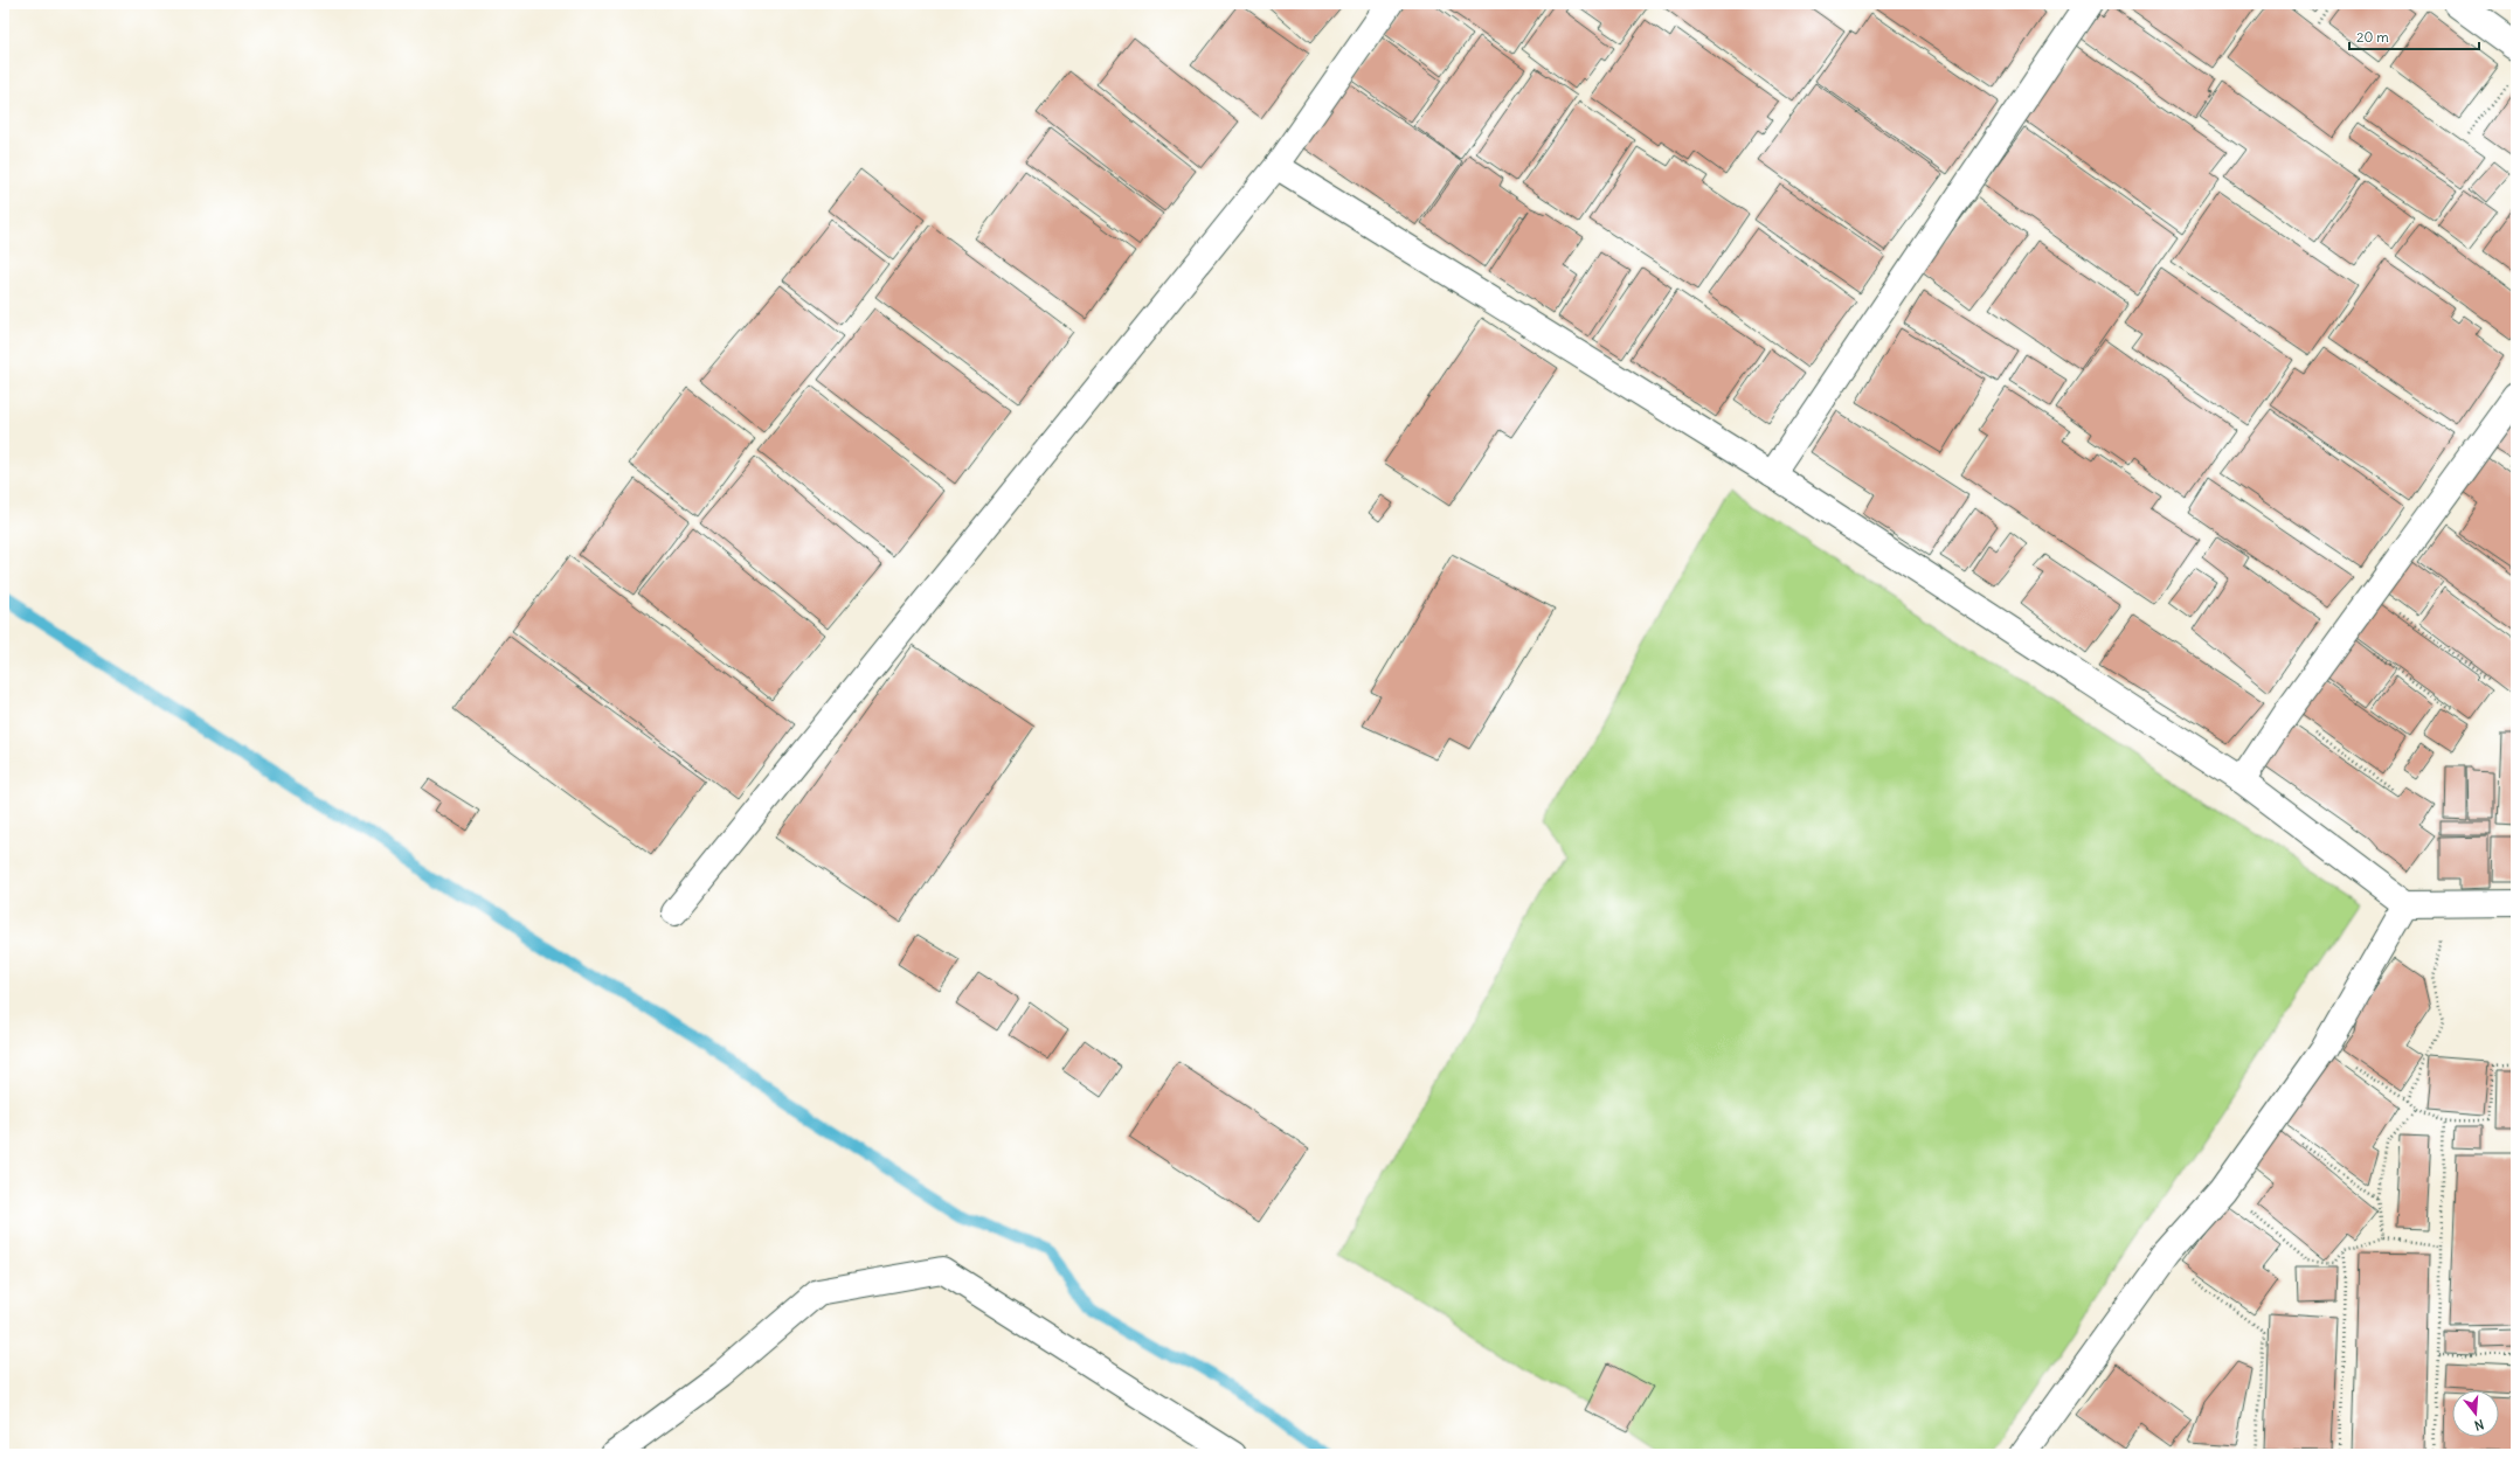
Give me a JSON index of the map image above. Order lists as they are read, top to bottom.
{
  "scale_bar": "20 m",
  "north": "bottom"
}
